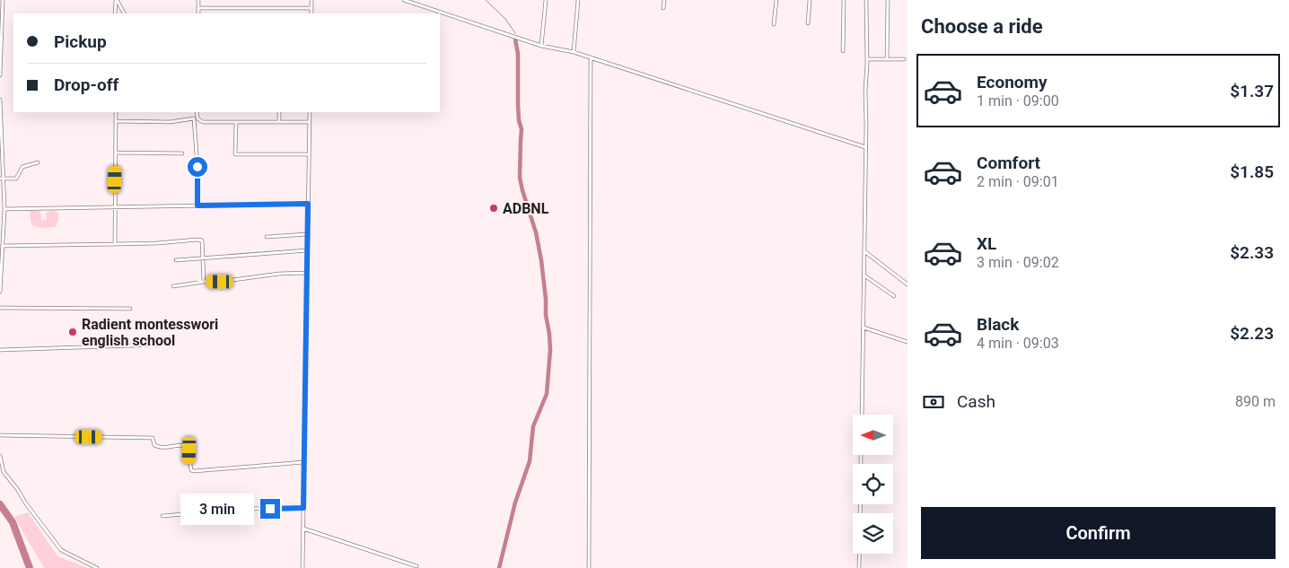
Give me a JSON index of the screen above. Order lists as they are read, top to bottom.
{
  "places": ["ADBNL", "Radient montesswori english school"],
  "north": "left",
  "page": {
    "heading": "Choose a ride",
    "banner": ["Pickup", "Drop-off"],
    "list": [
      {
        "name": "Economy",
        "note": "1 min · 09:00",
        "value": "$1.37"
      },
      {
        "name": "Comfort",
        "note": "2 min · 09:01",
        "value": "$1.85"
      },
      {
        "name": "XL",
        "note": "3 min · 09:02",
        "value": "$2.33"
      },
      {
        "name": "Black",
        "note": "4 min · 09:03",
        "value": "$2.23"
      }
    ],
    "pay": ["Cash", "890 m"],
    "bubble": "3 min",
    "buttons": "Confirm"
  }
}
